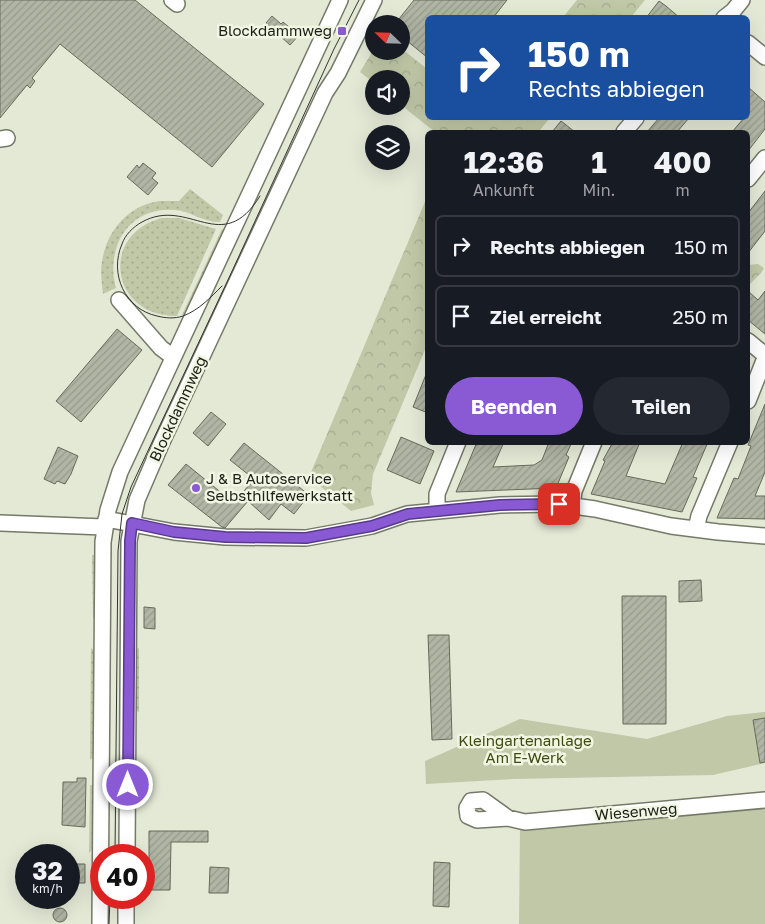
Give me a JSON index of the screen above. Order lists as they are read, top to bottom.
{
  "streets": {
    "street": ["Blockdammweg", "Wiesenweg"]
  },
  "parks": ["Kleingartenanlage Am E-Werk"],
  "places": {
    "transit": ["Blockdammweg"],
    "other": ["J & B Autoservice Selbsthilfewerkstatt"]
  },
  "north": "top left",
  "page": {
    "turn": ["150 m", "Rechts abbiegen"],
    "eta": [
      "12:36",
      "Ankunft",
      "1",
      "Min.",
      "400",
      "m"
    ],
    "list": [
      {
        "name": "Rechts abbiegen",
        "value": "150 m"
      },
      {
        "name": "Ziel erreicht",
        "value": "250 m"
      }
    ],
    "buttons": ["Beenden", "Teilen"],
    "speed": "32 km/h",
    "limit": "40"
  }
}
